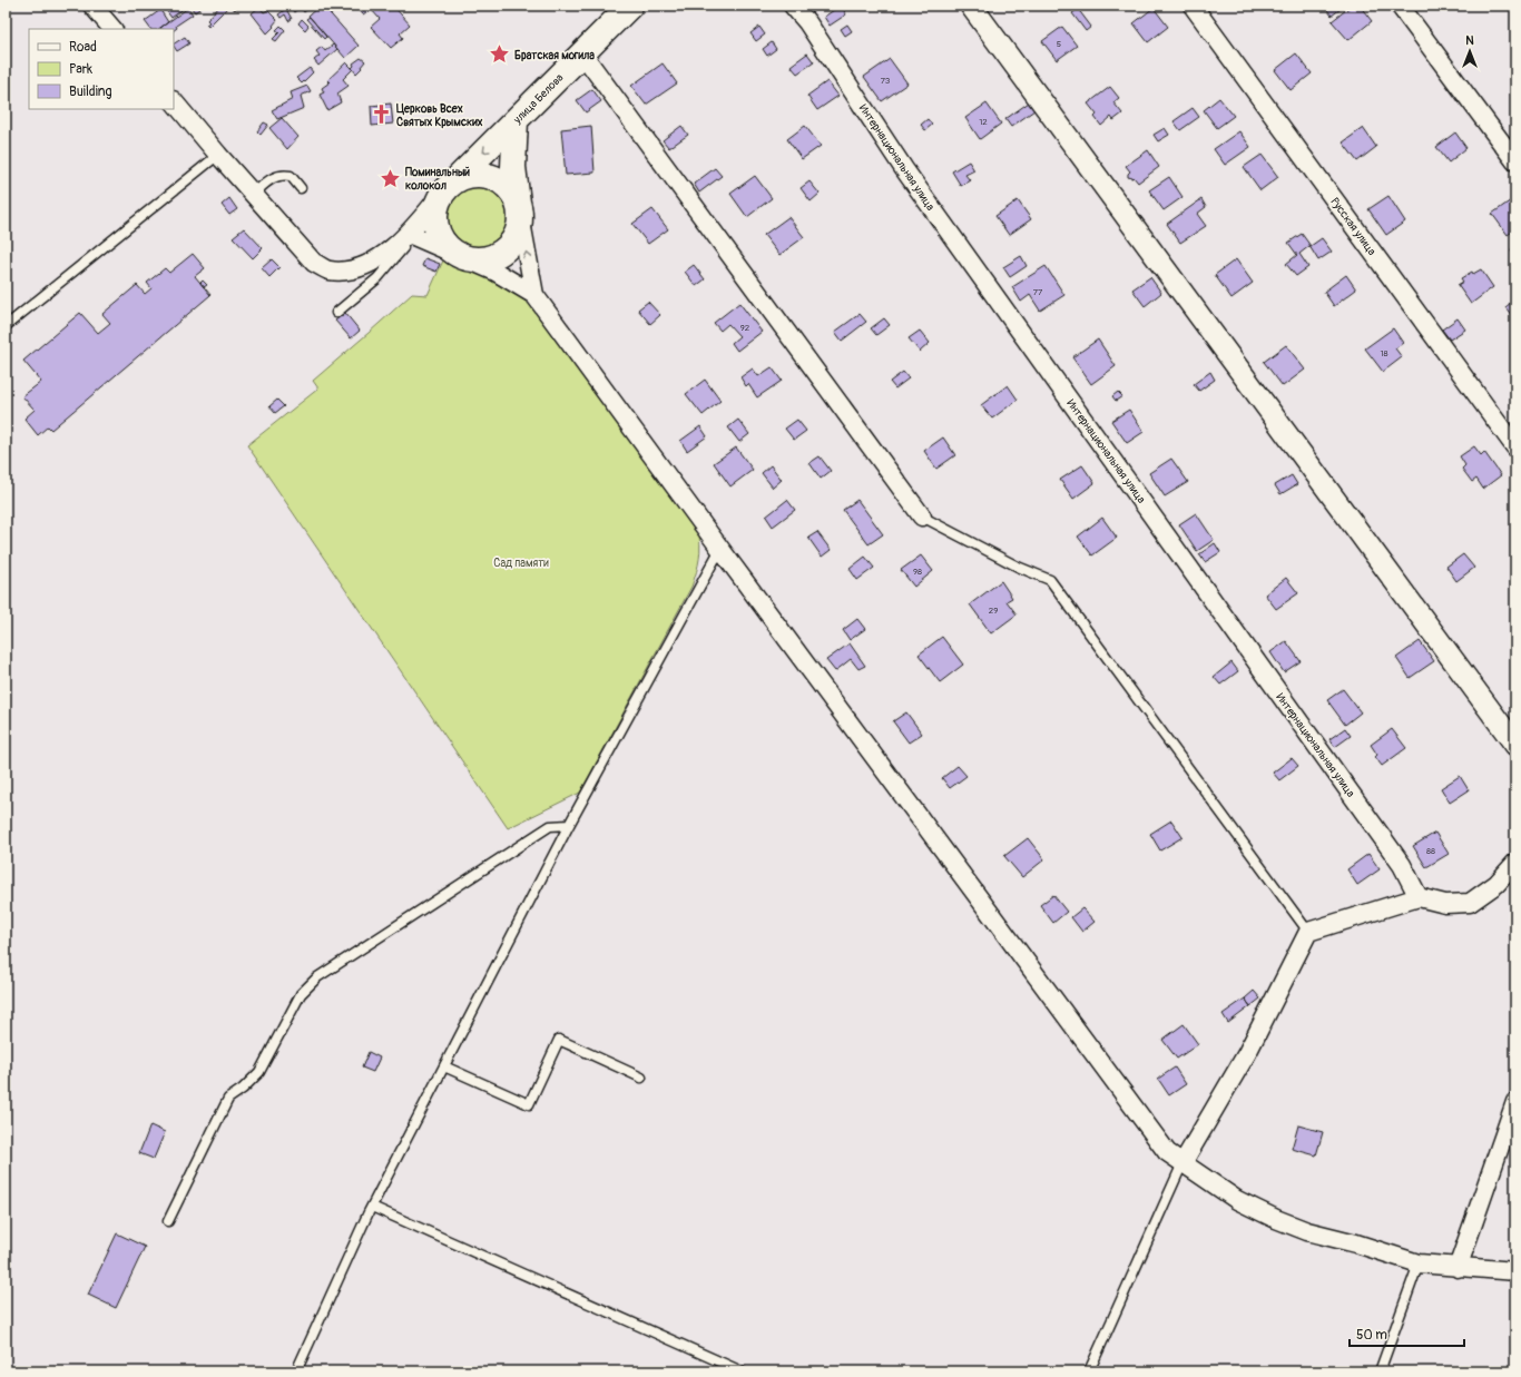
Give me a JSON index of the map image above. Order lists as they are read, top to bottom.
{
  "streets": {
    "main road": ["улица Белова"],
    "street": ["Интернациональная улица", "Русская улица"]
  },
  "one_way": ["улица Белова"],
  "parks": ["Сад памяти"],
  "places": {
    "place": ["Братская могила", "Поминальный колокол"],
    "church": ["Церковь Всех Святых Крымских"]
  },
  "house_numbers": [
    "5",
    "73",
    "12",
    "77",
    "92",
    "18",
    "98",
    "29",
    "88"
  ],
  "legend": ["Road", "Park", "Building"],
  "scale_bar": "50 m",
  "north": "top"
}
